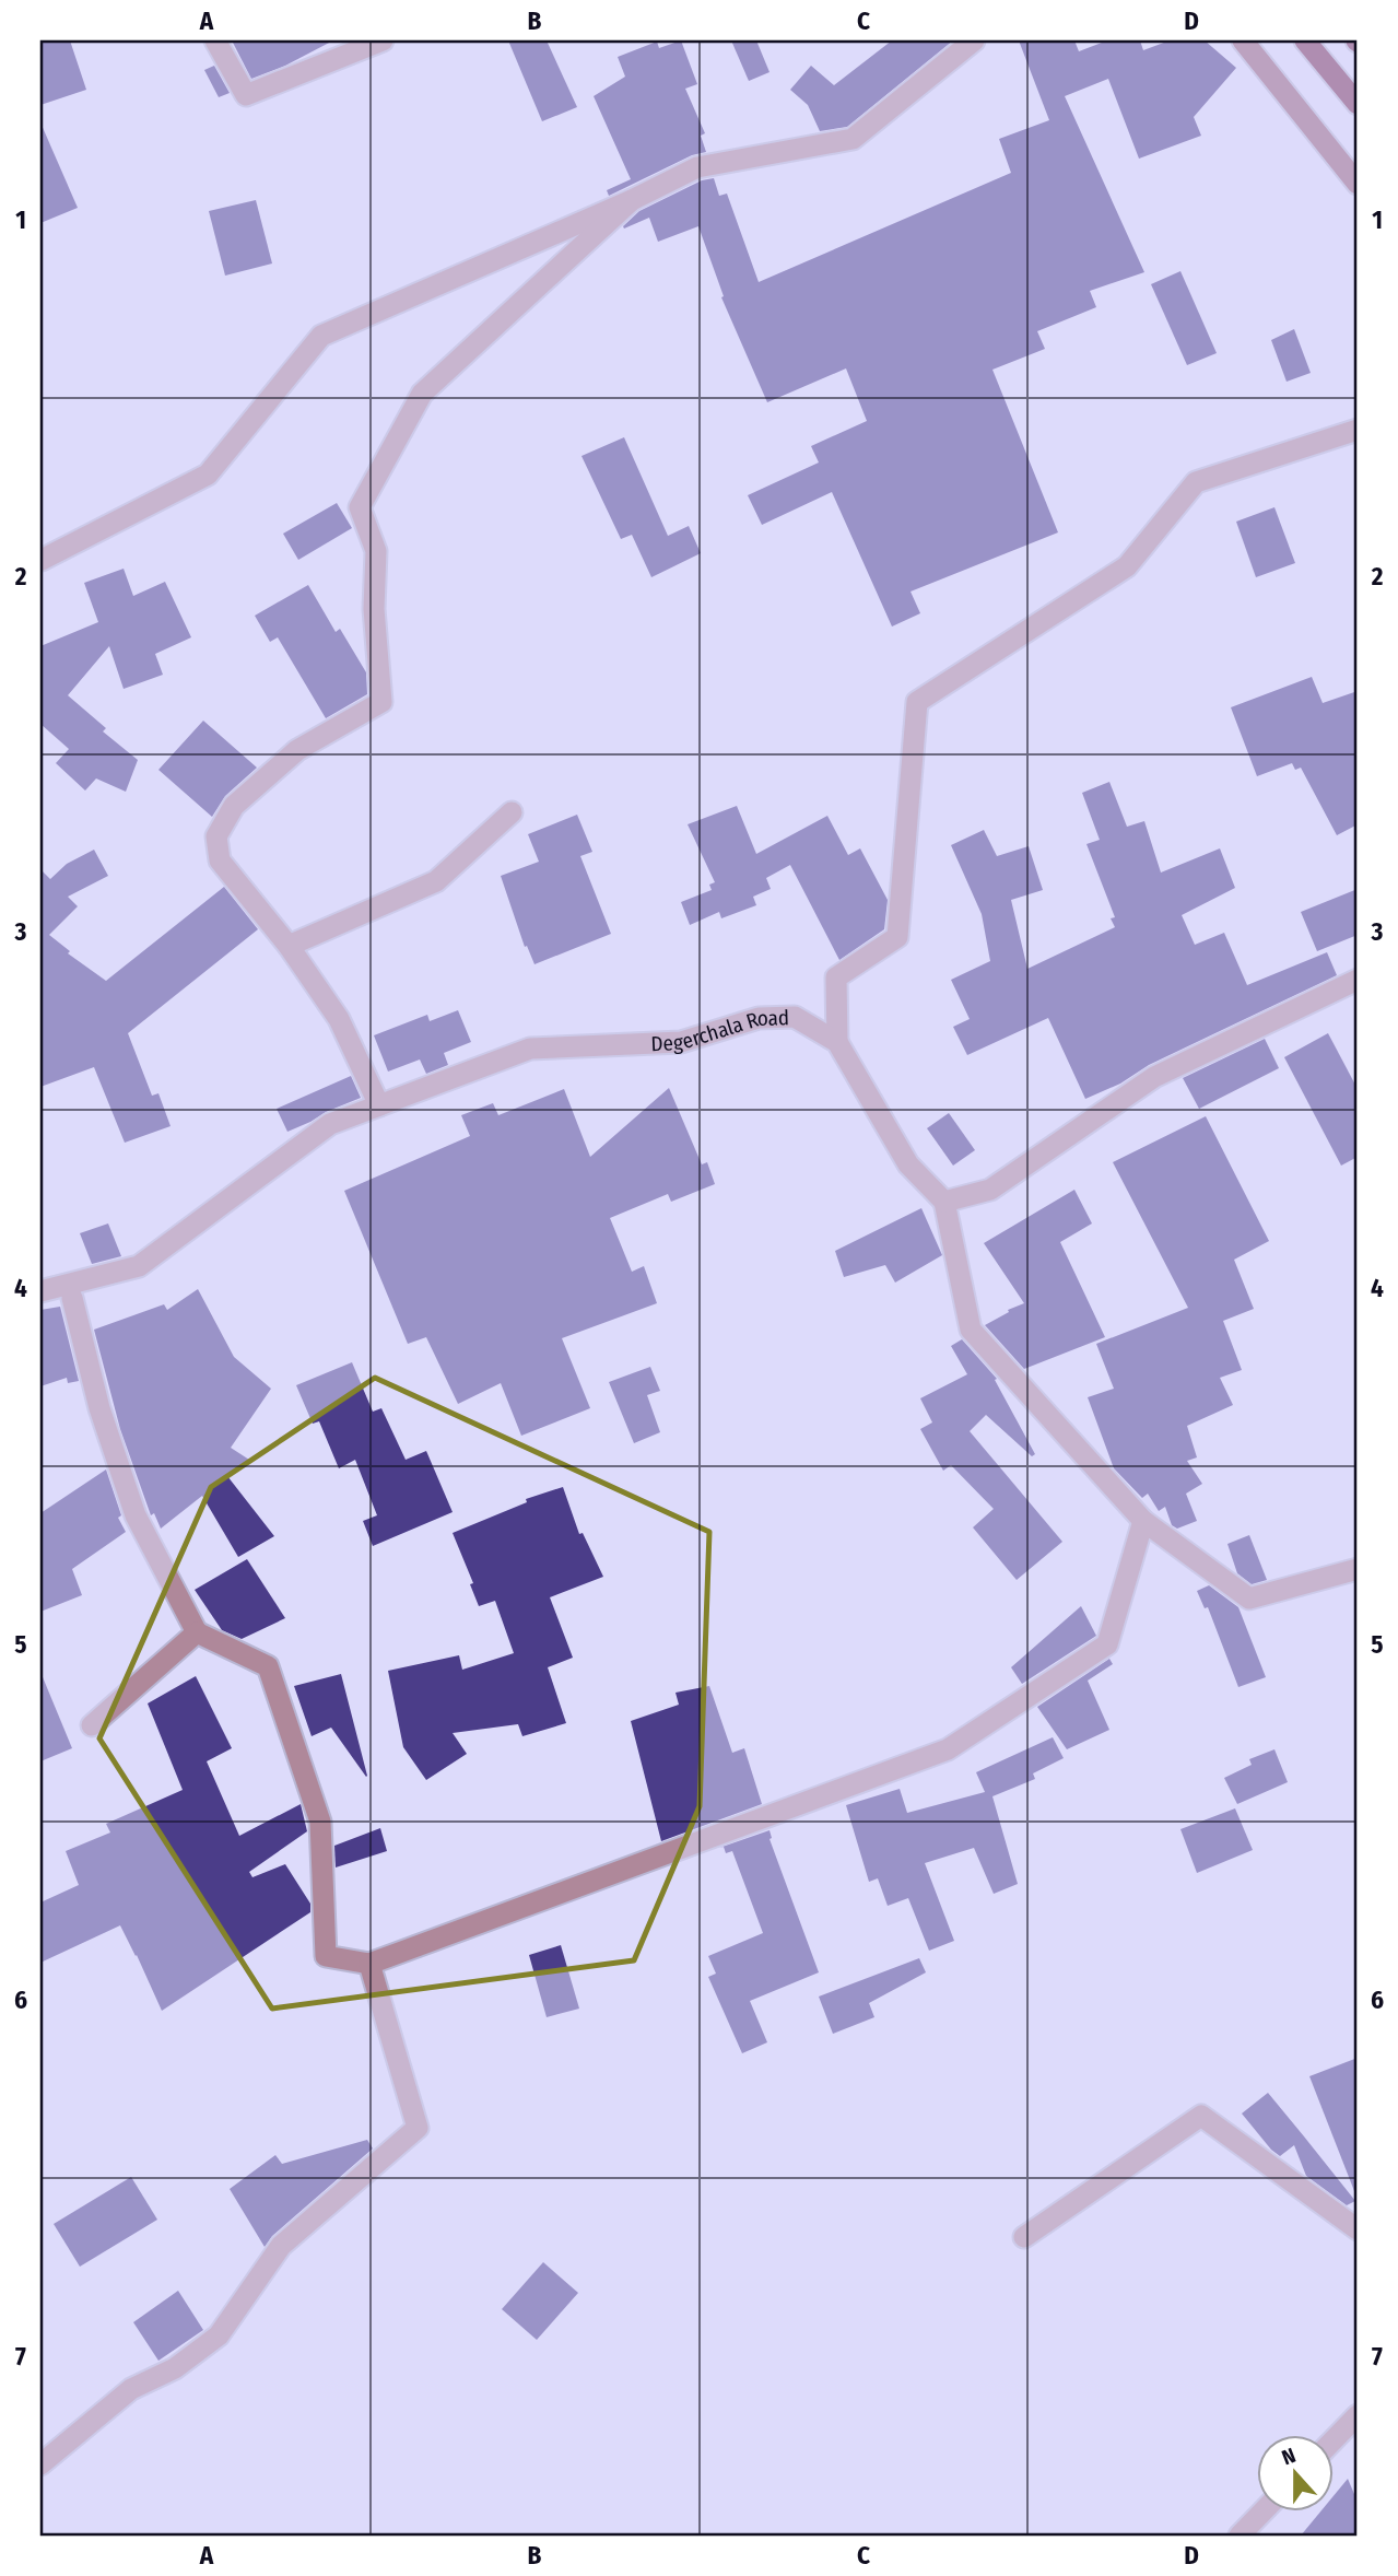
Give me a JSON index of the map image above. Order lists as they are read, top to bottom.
{
  "streets": {
    "street": ["Degerchala Road"]
  },
  "north": "top",
  "grid": {
    "columns": [
      "A",
      "B",
      "C",
      "D"
    ],
    "rows": [
      "1",
      "2",
      "3",
      "4",
      "5",
      "6",
      "7"
    ]
  }
}
